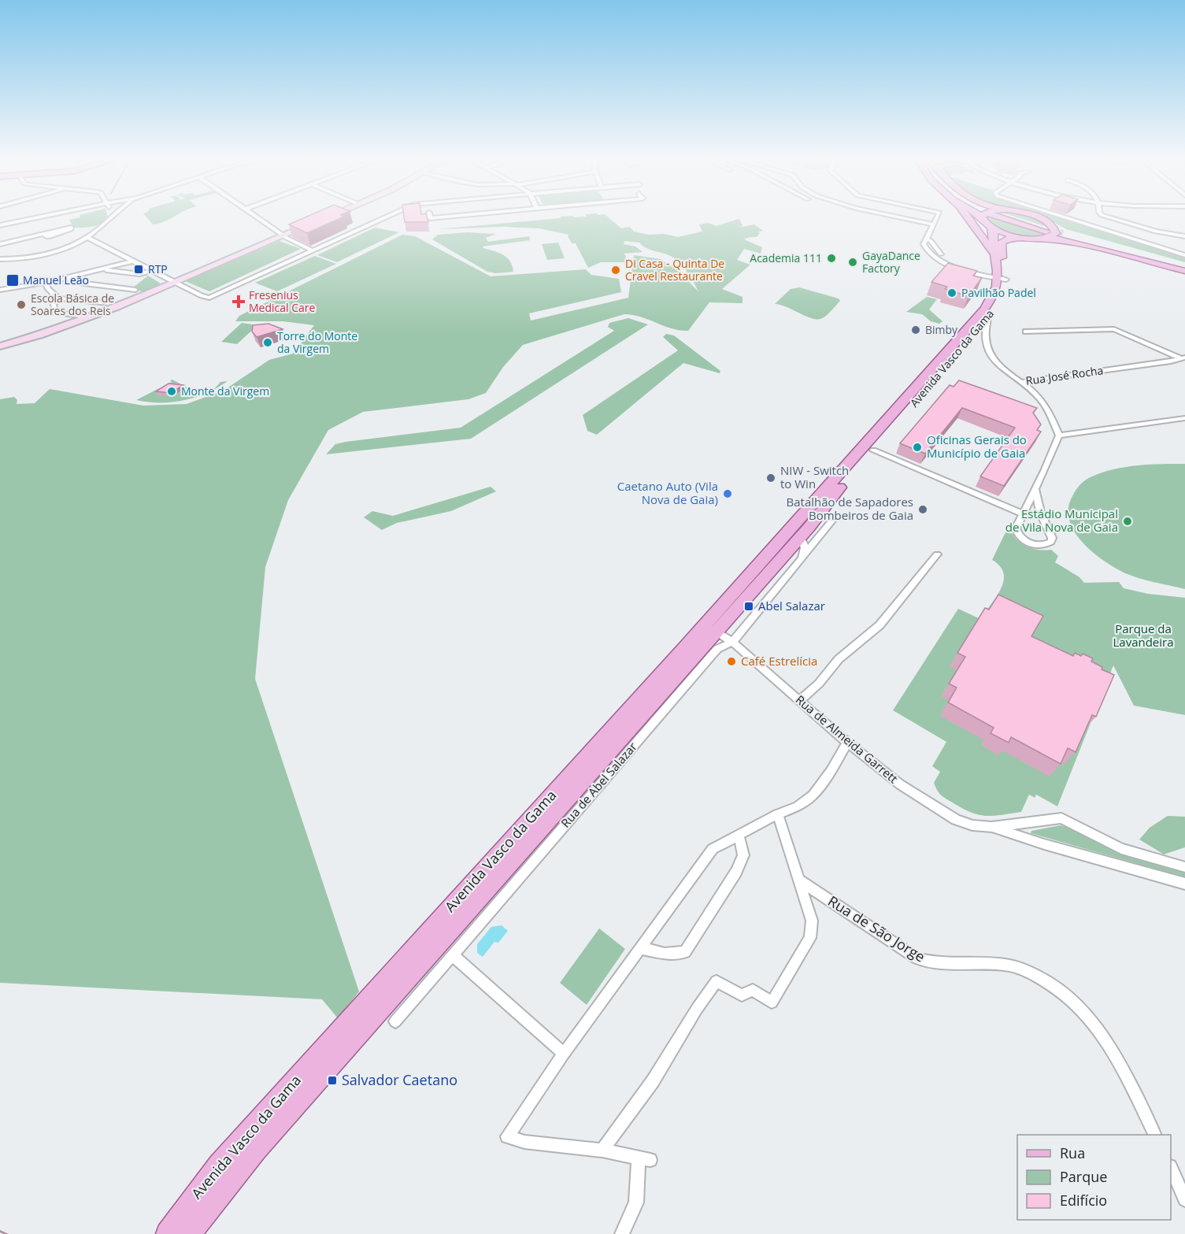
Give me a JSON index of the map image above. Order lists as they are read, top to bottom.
{
  "streets": {
    "main road": ["Avenida Vasco da Gama"],
    "street": [
      "Rua José Rocha",
      "Rua de Almeida Garrett",
      "Rua de Abel Salazar",
      "Rua de São Jorge"
    ]
  },
  "crossings": [
    ["Avenida Vasco da Gama", "Rua José Rocha"],
    ["Avenida Vasco da Gama", "Rua de Almeida Garrett"],
    ["Rua de Almeida Garrett", "Rua de Abel Salazar"]
  ],
  "parks": ["Parque da Lavandeira"],
  "places": {
    "other": [
      "Academia 111",
      "GayaDance Factory",
      "Di Casa - Quinta De Cravel Restaurante",
      "Pavilhão Padel",
      "Escola Básica de Soares dos Reis",
      "Bimby",
      "Torre do Monte da Virgem",
      "Monte da Virgem",
      "Oficinas Gerais do Município de Gaia",
      "NIW - Switch to Win",
      "Caetano Auto (Vila Nova de Gaia)",
      "Batalhão de Sapadores Bombeiros de Gaia",
      "Estádio Municipal de Vila Nova de Gaia",
      "Café Estrelícia"
    ],
    "transit": [
      "RTP",
      "Manuel Leão",
      "Abel Salazar",
      "Salvador Caetano"
    ],
    "health": ["Fresenius Medical Care"]
  },
  "legend": ["Rua", "Parque", "Edifício"]
}
